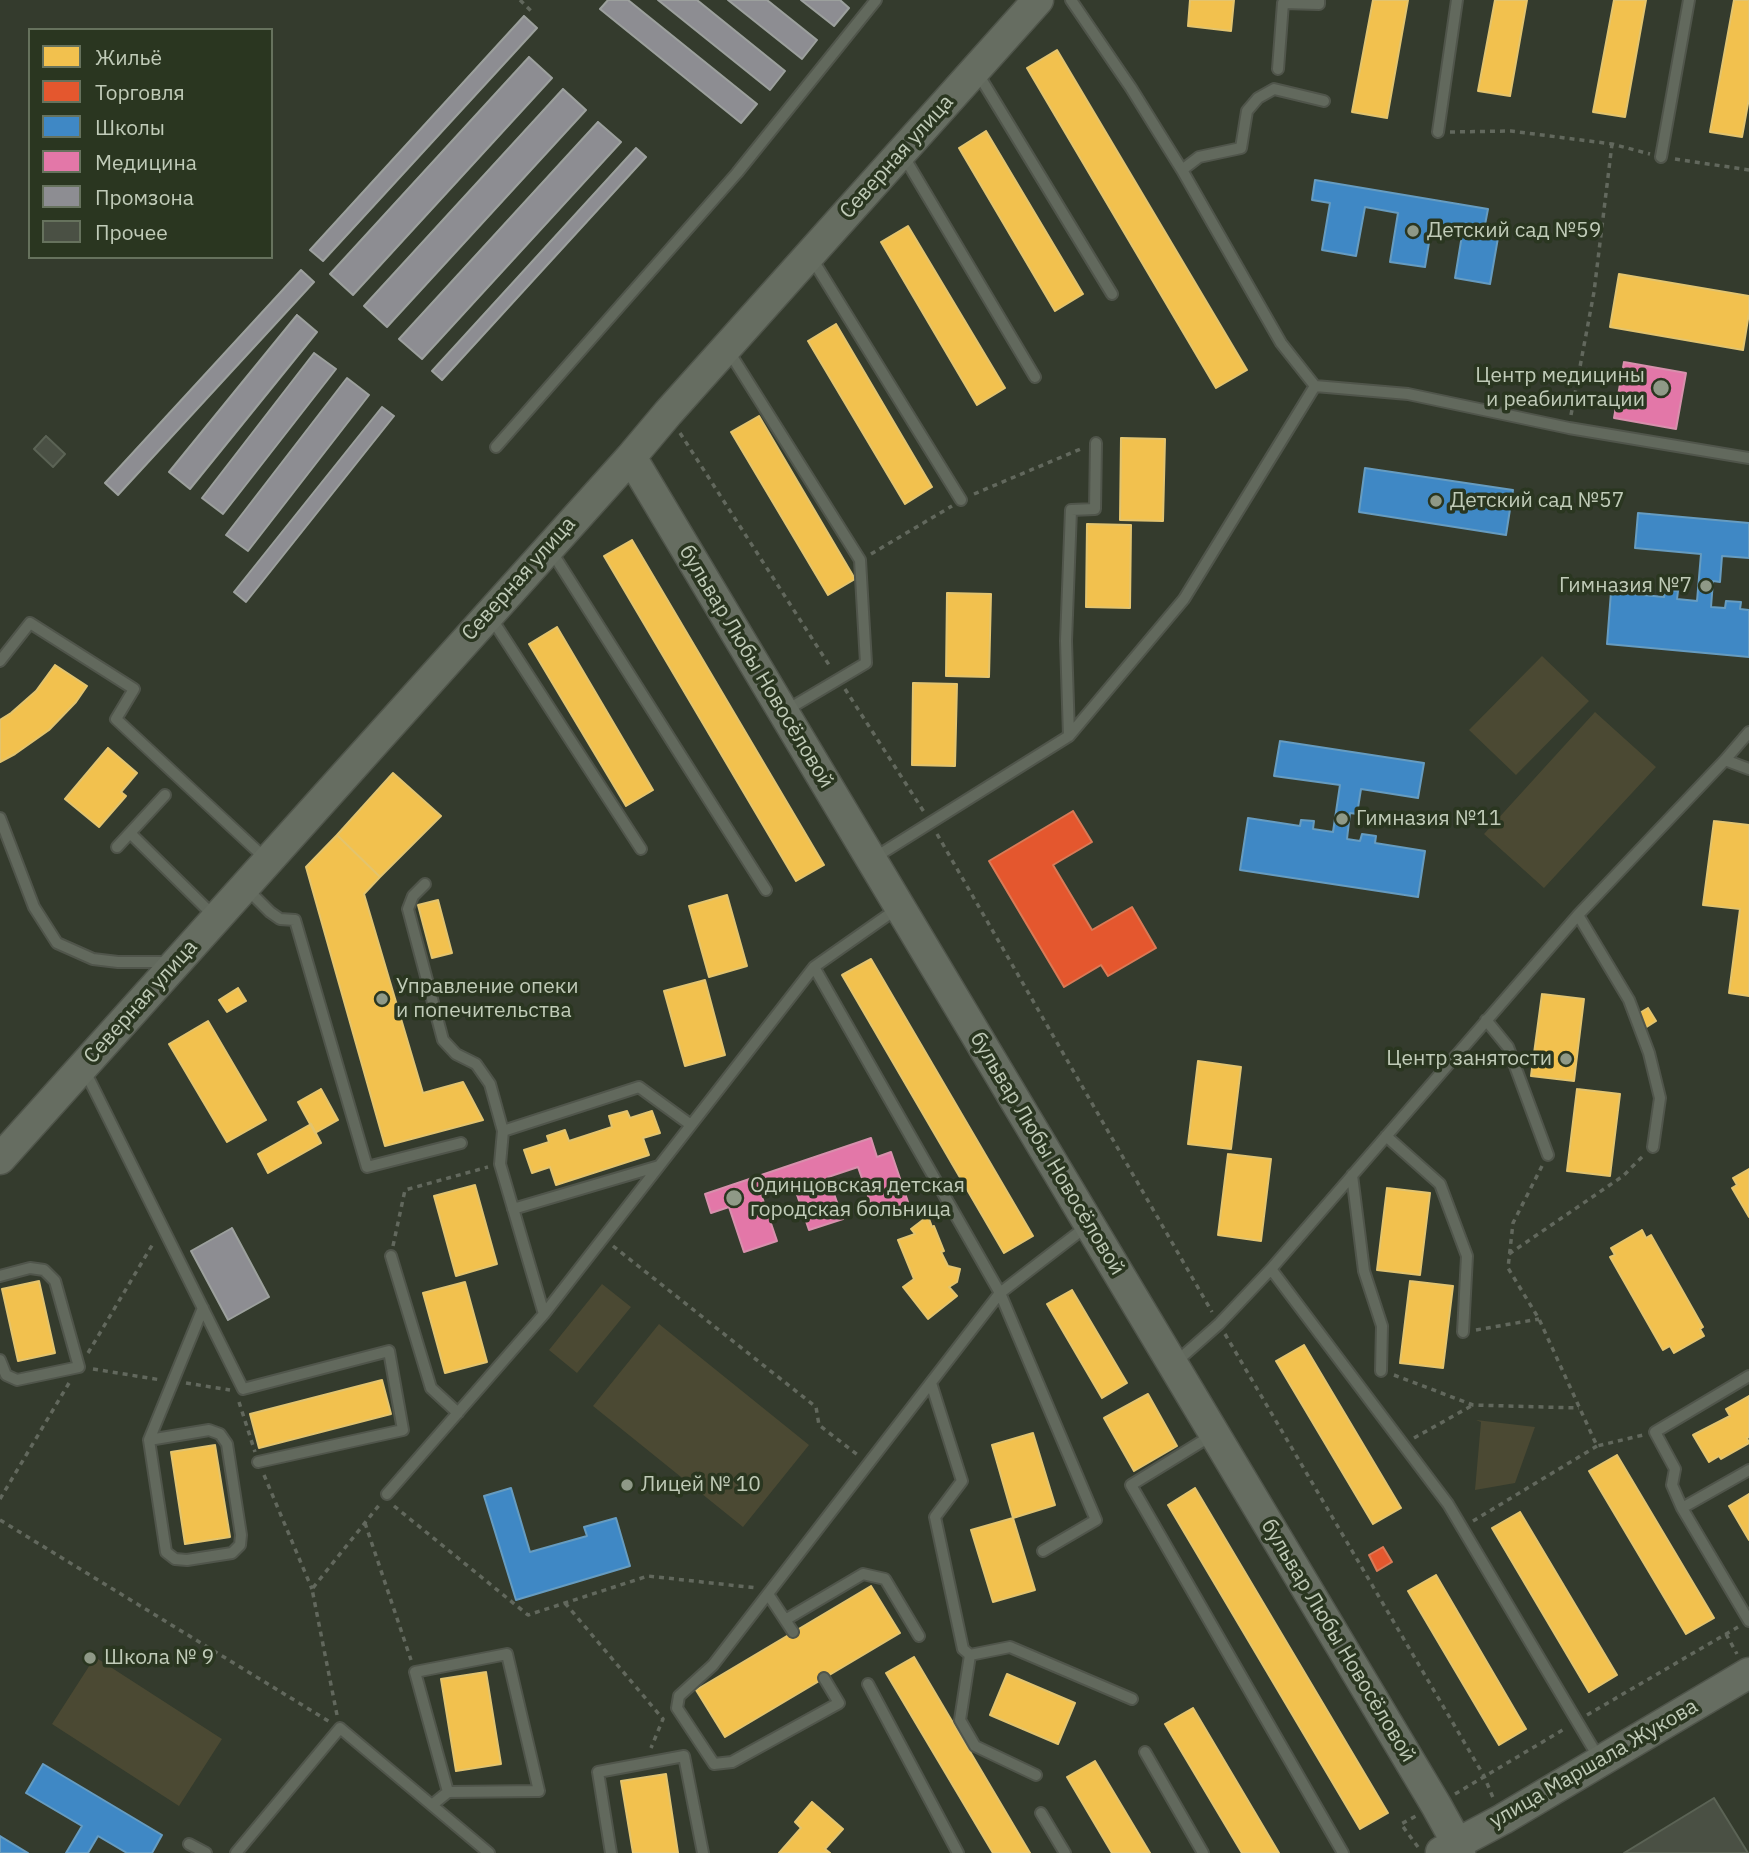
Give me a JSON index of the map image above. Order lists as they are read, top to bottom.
{
  "streets": {
    "street": ["Северная улица", "бульвар Любы Новосёловой", "улица Маршала Жукова"]
  },
  "crossings": [
    ["Северная улица", "бульвар Любы Новосёловой"],
    ["бульвар Любы Новосёловой", "улица Маршала Жукова"]
  ],
  "places": [
    "Детский сад №59",
    "Центр медицины и реабилитации",
    "Детский сад №57",
    "Гимназия №7",
    "Гимназия №11",
    "Управление опеки и попечительства",
    "Центр занятости",
    "Одинцовская детская городская больница",
    "Лицей № 10",
    "Школа № 9"
  ],
  "legend": [
    "Жильё",
    "Торговля",
    "Школы",
    "Медицина",
    "Промзона",
    "Прочее"
  ]
}
